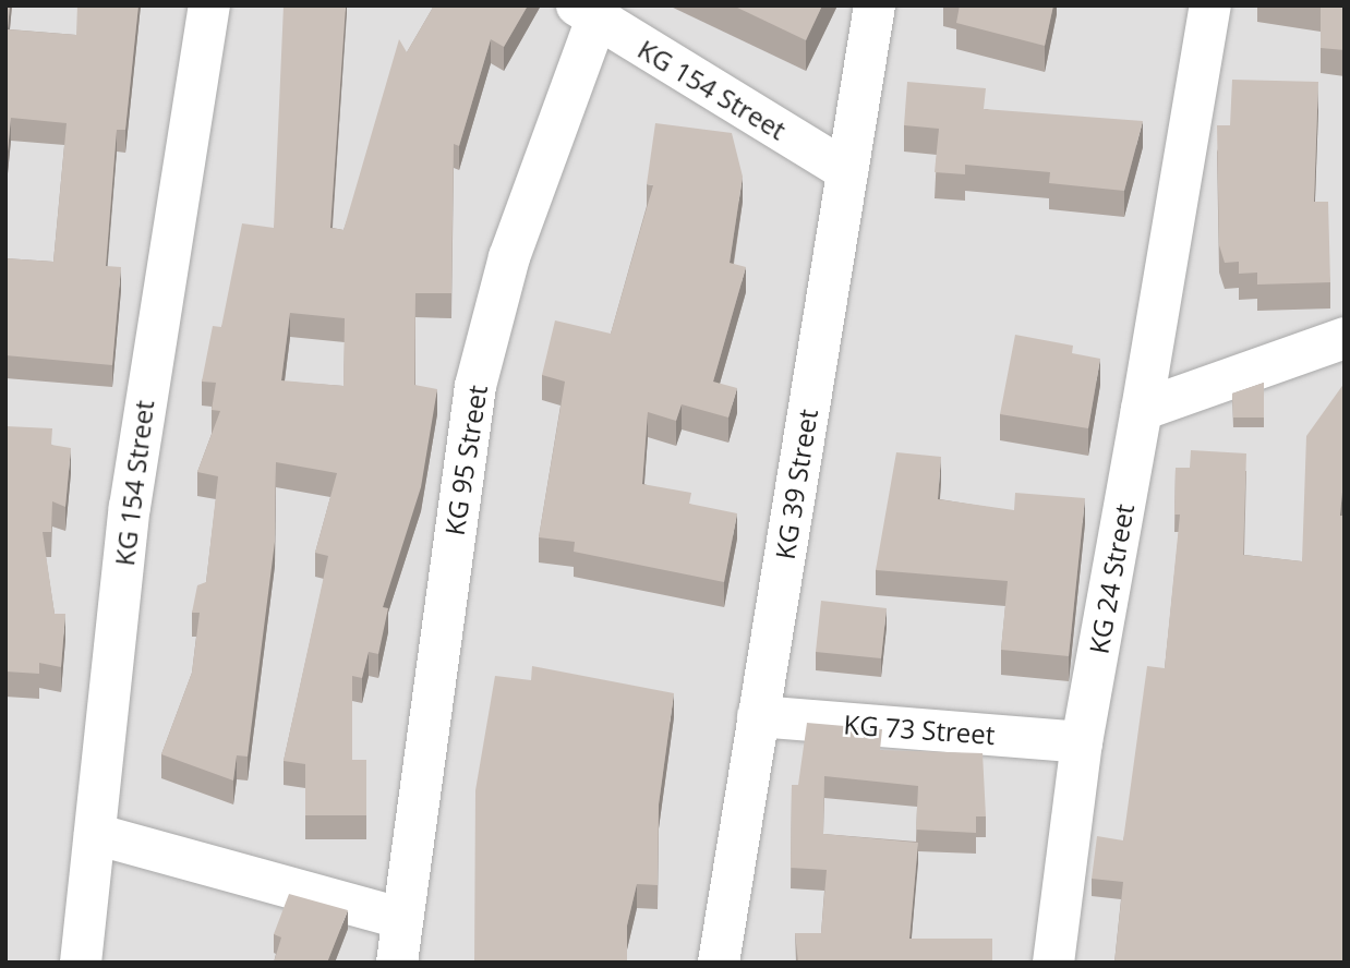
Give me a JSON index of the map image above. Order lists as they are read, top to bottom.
{
  "streets": {
    "street": [
      "KG 154 Street",
      "KG 95 Street",
      "KG 39 Street",
      "KG 24 Street",
      "KG 73 Street"
    ]
  },
  "crossings": [
    ["KG 154 Street", "KG 95 Street"],
    ["KG 154 Street", "KG 39 Street"],
    ["KG 39 Street", "KG 73 Street"],
    ["KG 24 Street", "KG 73 Street"]
  ]
}
